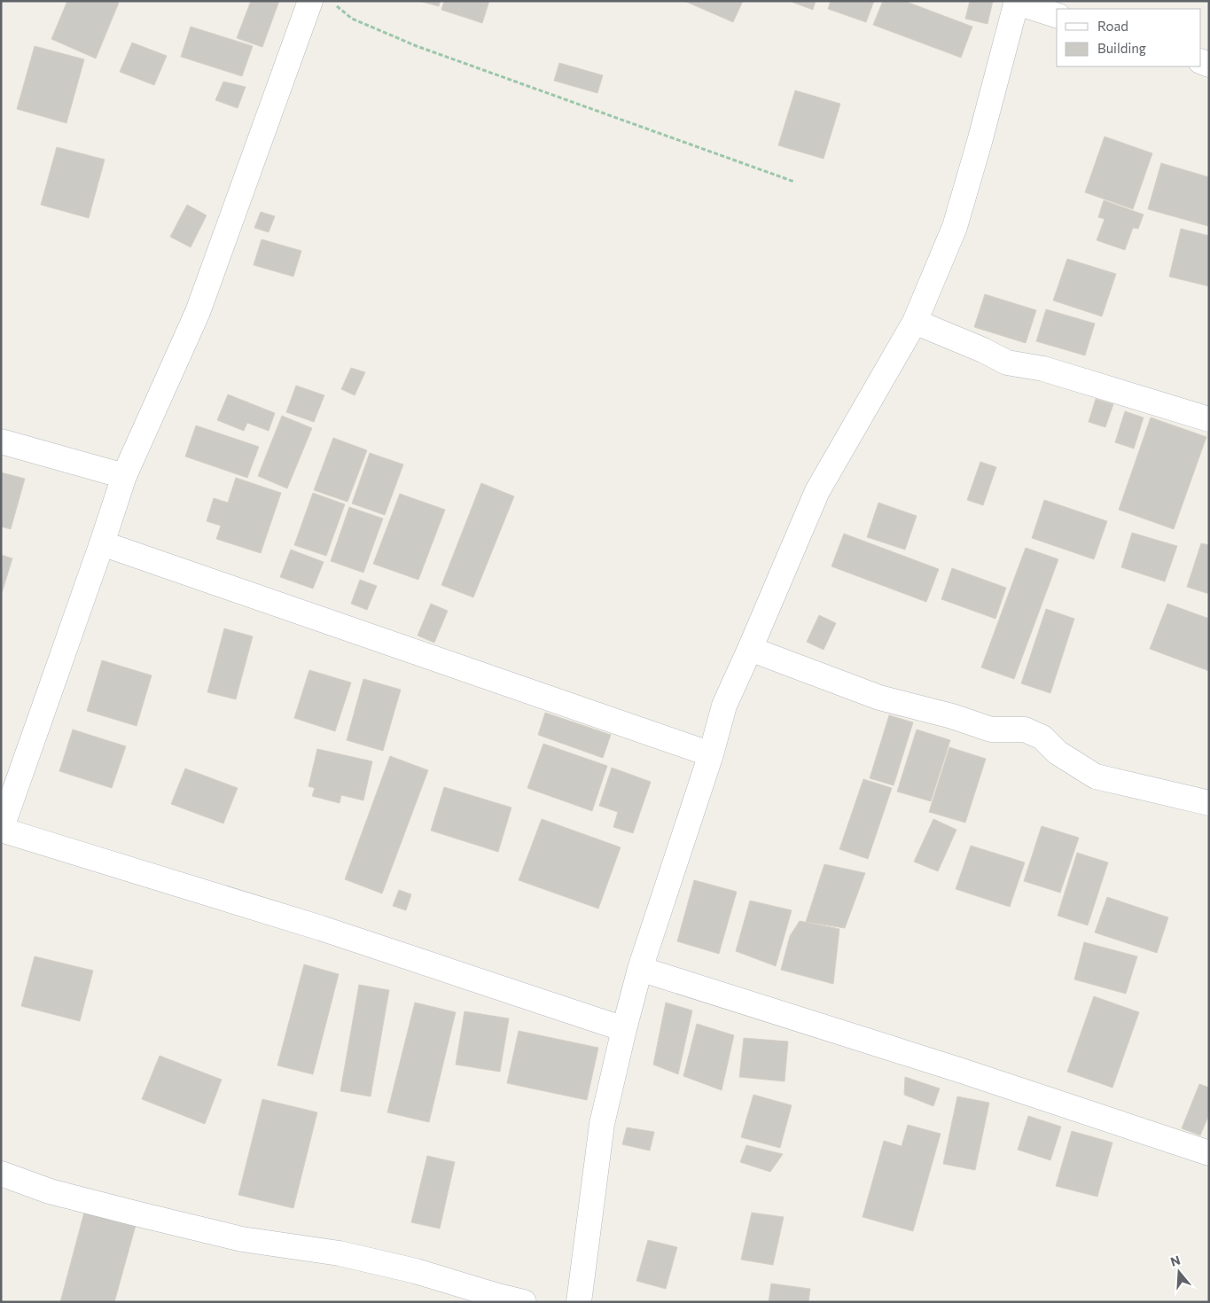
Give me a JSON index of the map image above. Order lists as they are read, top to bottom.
{
  "legend": ["Road", "Building"],
  "north": "top"
}
